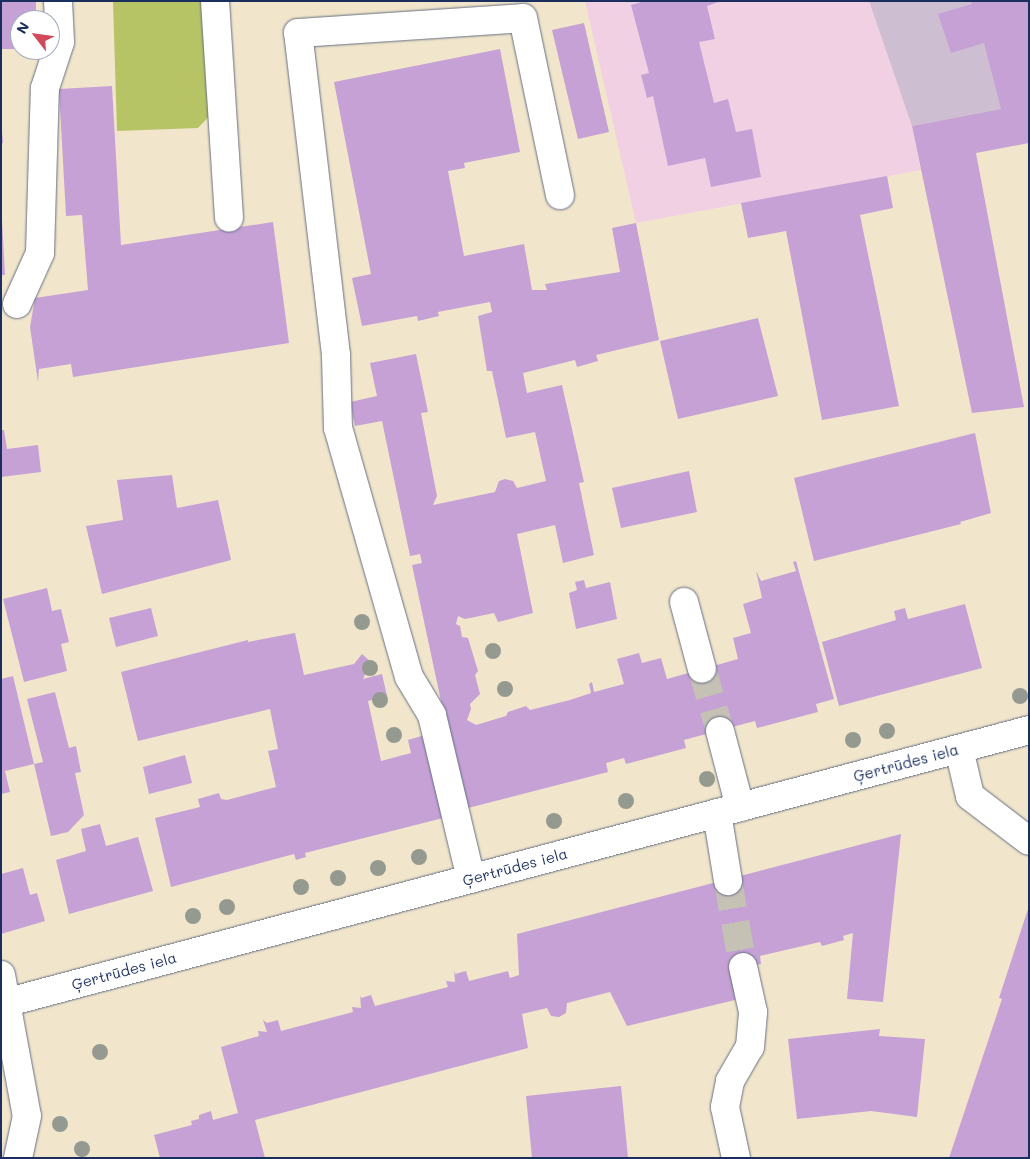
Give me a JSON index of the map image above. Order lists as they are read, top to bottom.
{
  "streets": {
    "street": ["Ģertrūdes iela"]
  },
  "north": "top left"
}
